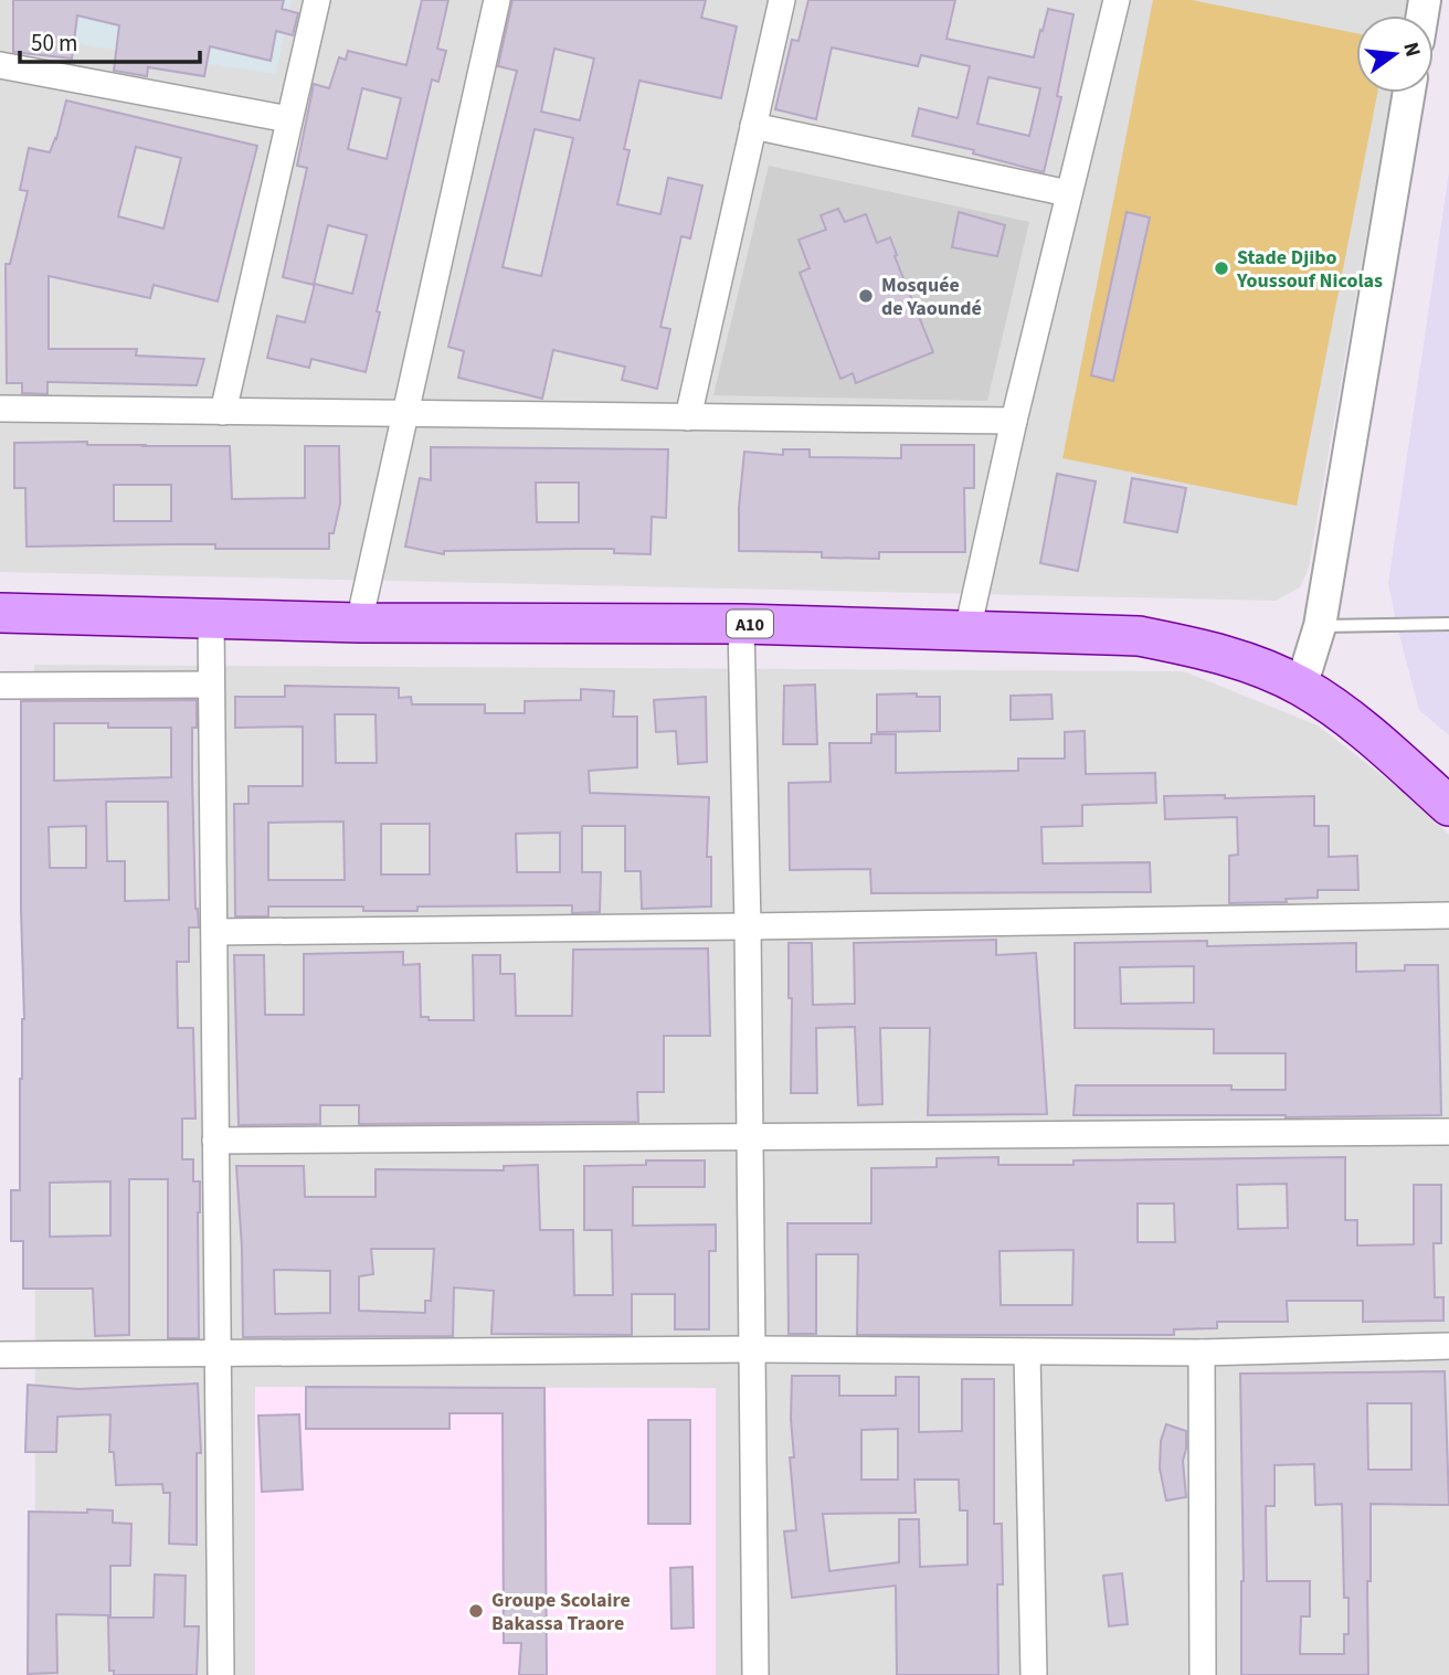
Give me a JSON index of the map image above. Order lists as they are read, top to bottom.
{
  "streets": {
    "main road": ["A10"]
  },
  "places": ["Stade Djibo Youssouf Nicolas", "Mosquée de Yaoundé", "Groupe Scolaire Bakassa Traore"],
  "scale_bar": "50 m",
  "north": "right"
}
